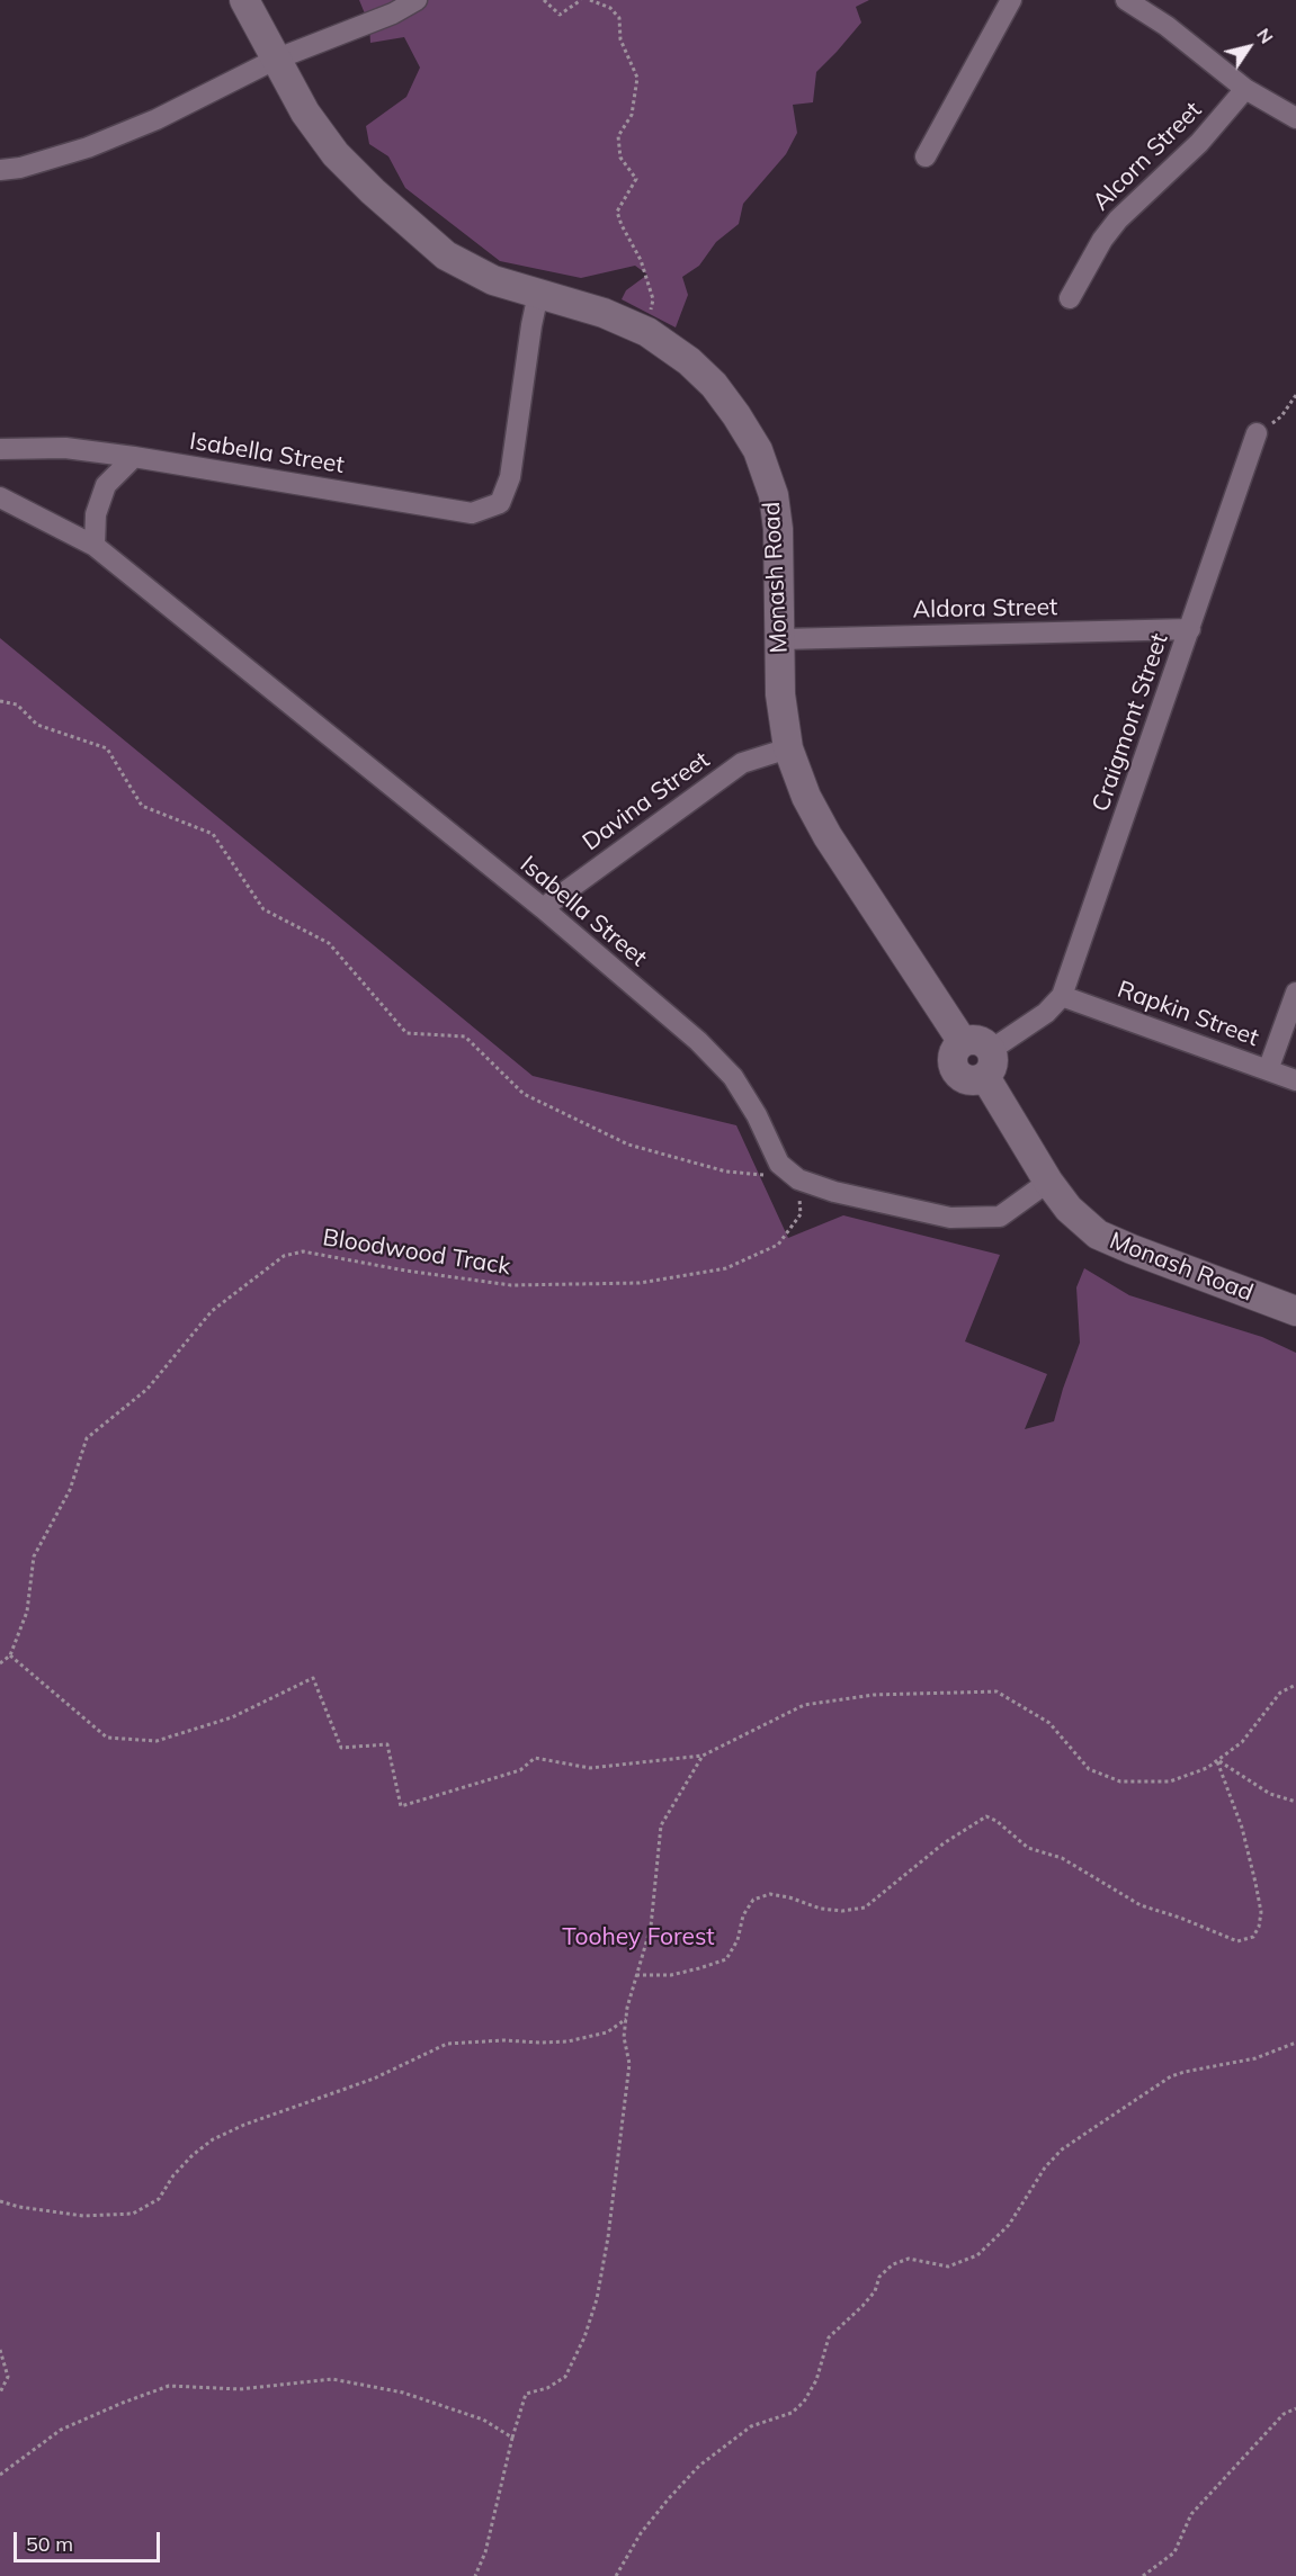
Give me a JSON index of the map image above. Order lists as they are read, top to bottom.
{
  "streets": {
    "street": [
      "Alcorn Street",
      "Isabella Street",
      "Monash Road",
      "Aldora Street",
      "Craigmont Street",
      "Davina Street",
      "Rapkin Street"
    ],
    "path": ["Bloodwood Track"]
  },
  "crossings": [
    ["Isabella Street", "Monash Road"],
    ["Isabella Street", "Davina Street"],
    ["Isabella Street", "Bloodwood Track"],
    ["Monash Road", "Aldora Street"],
    ["Monash Road", "Craigmont Street"],
    ["Monash Road", "Davina Street"],
    ["Aldora Street", "Craigmont Street"],
    ["Craigmont Street", "Rapkin Street"]
  ],
  "parks": ["Toohey Forest"],
  "scale_bar": "50 m",
  "north": "top right"
}
